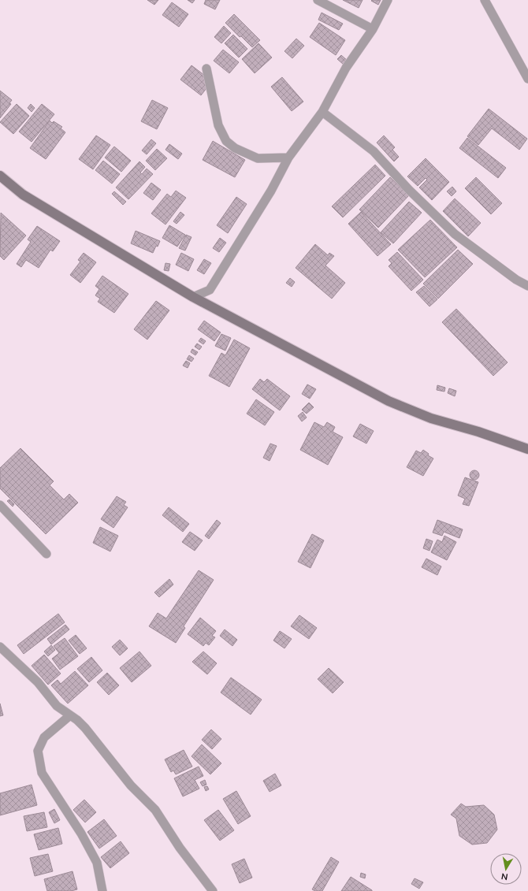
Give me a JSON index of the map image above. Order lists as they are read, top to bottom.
{
  "north": "bottom"
}
